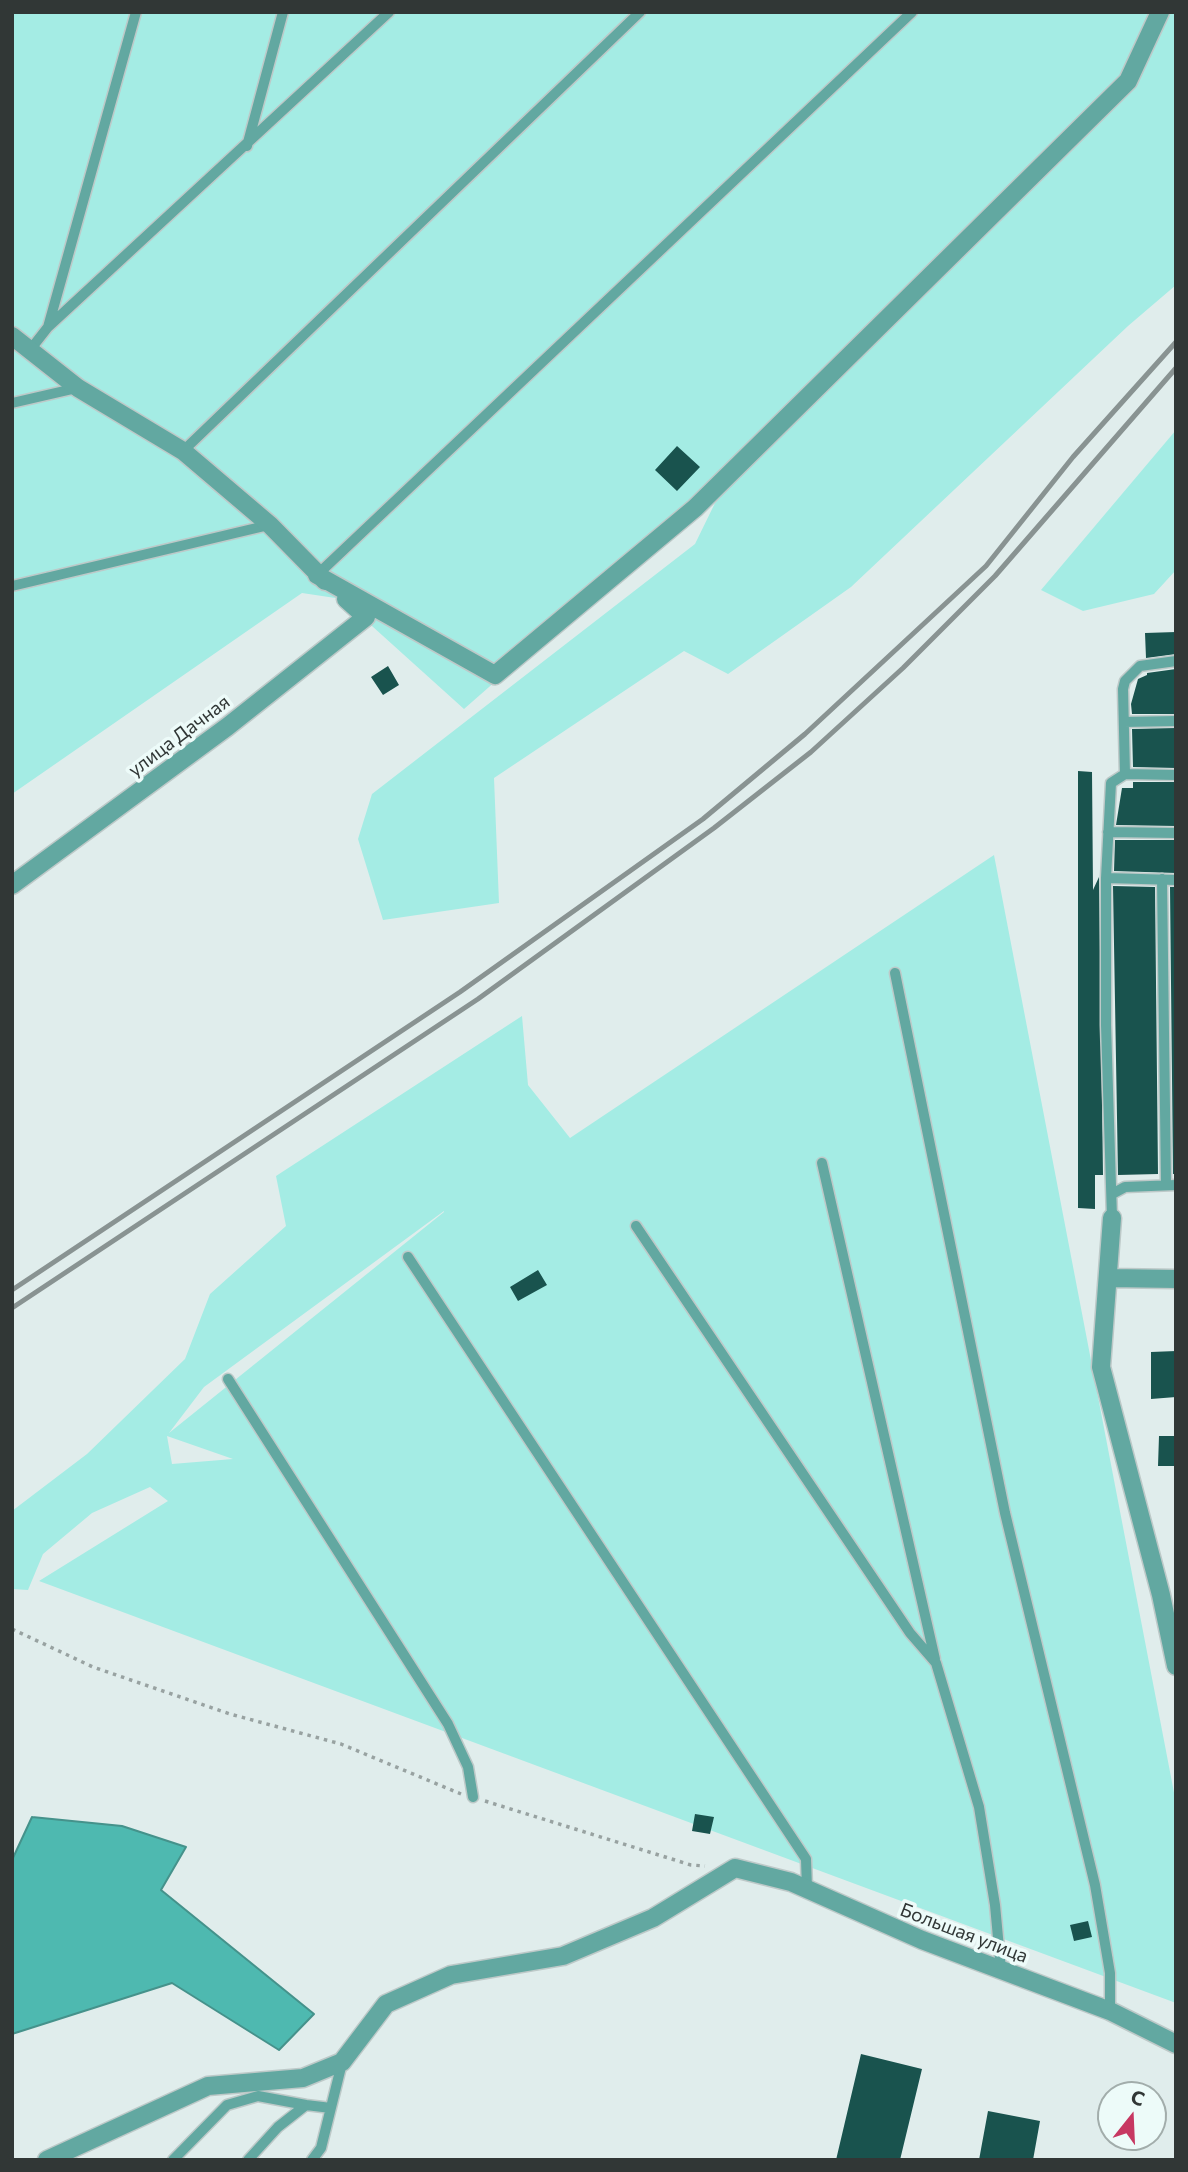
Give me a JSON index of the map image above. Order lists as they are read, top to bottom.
{
  "streets": {
    "street": ["улица Дачная", "Большая улица"]
  },
  "north": "top"
}
